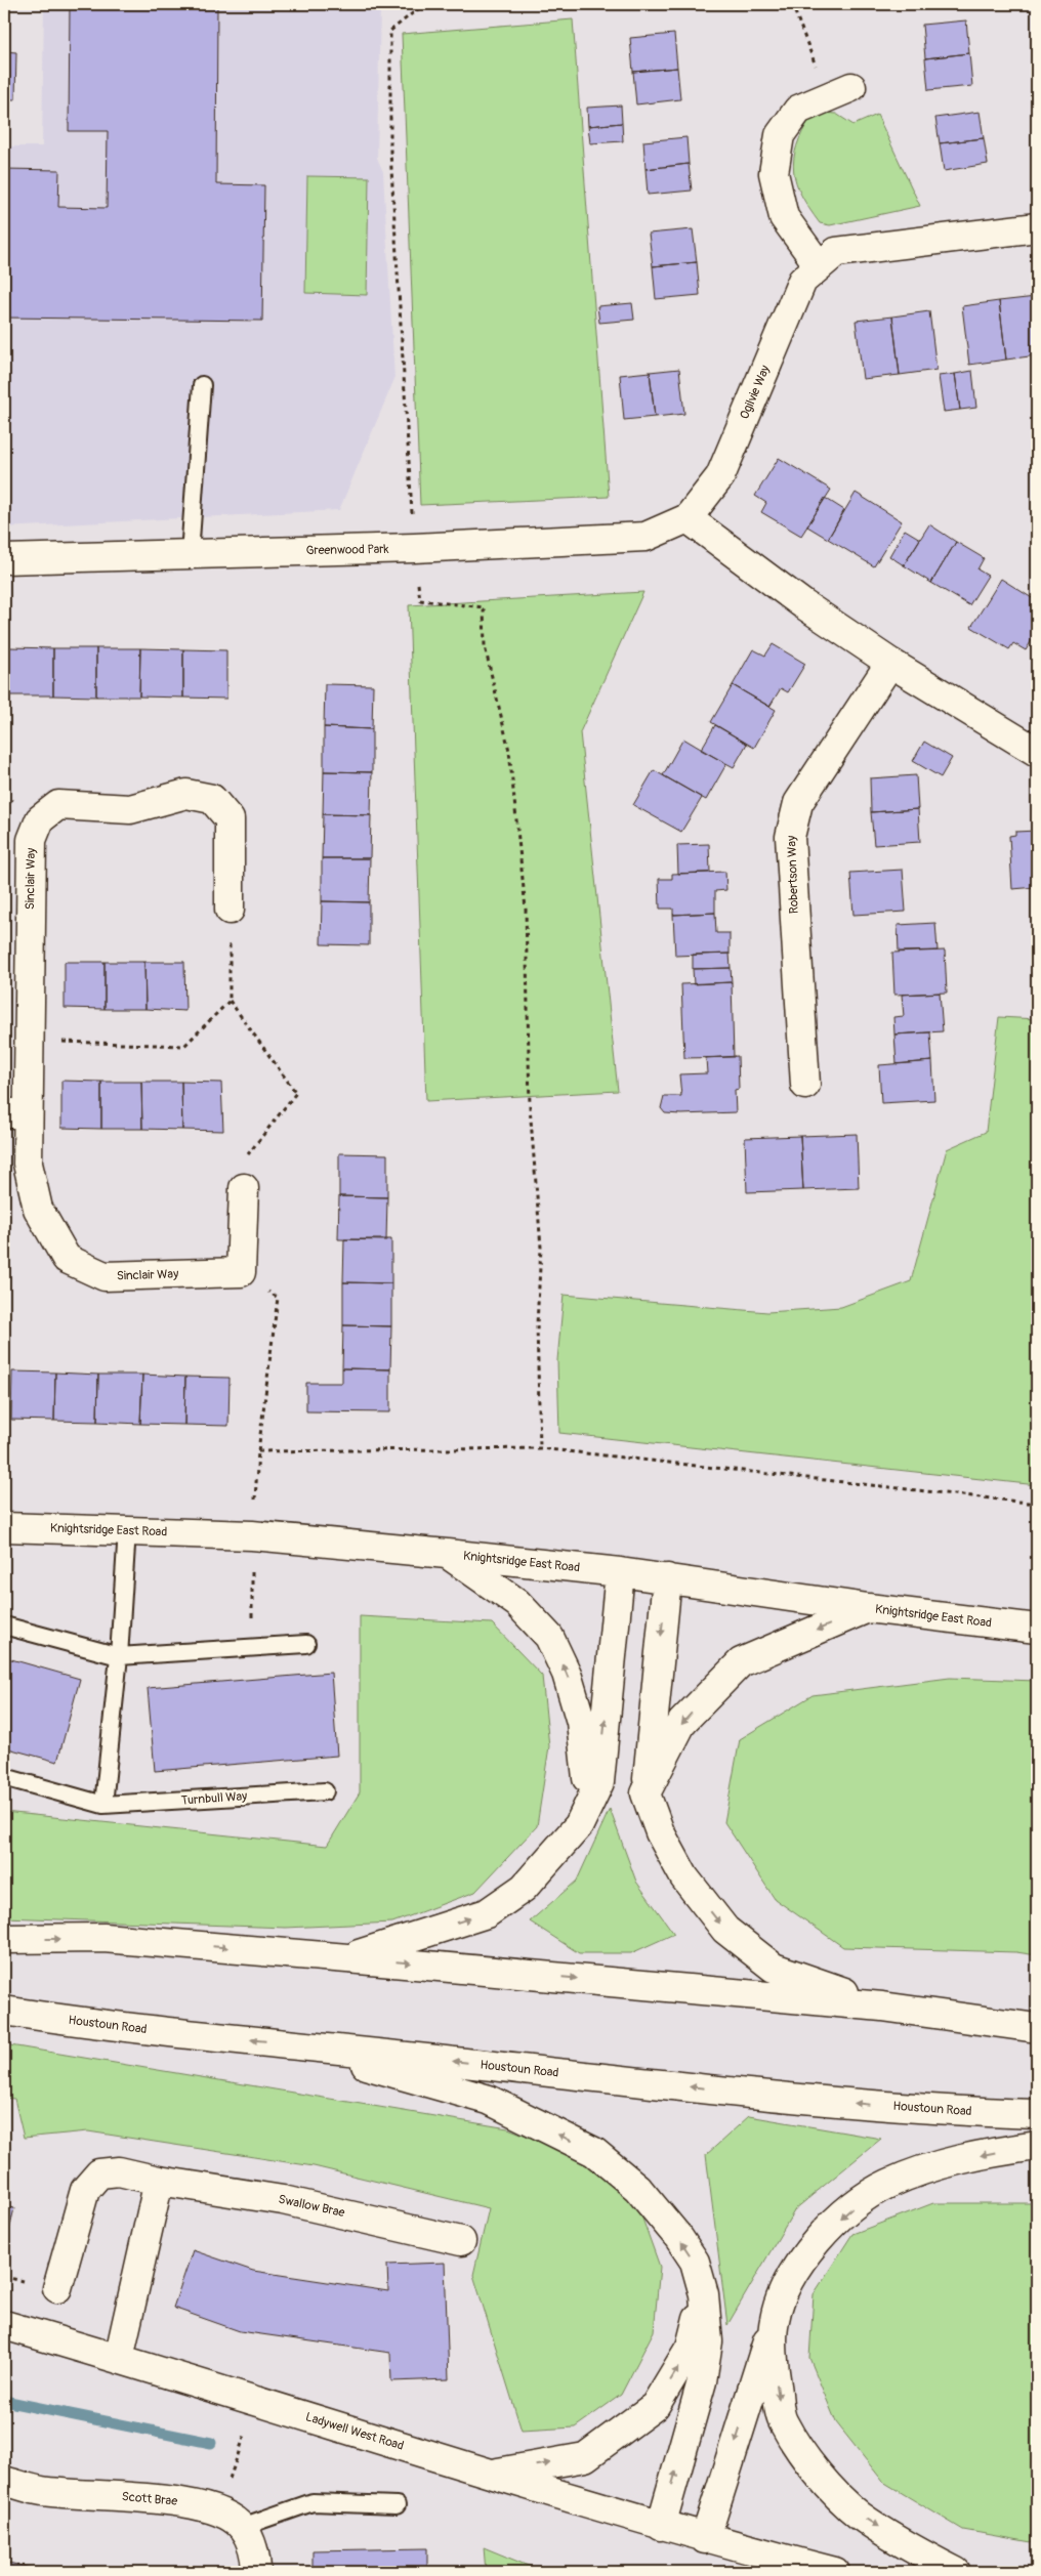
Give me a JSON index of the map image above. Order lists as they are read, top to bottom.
{
  "streets": {
    "street": [
      "Ogilvie Way",
      "Greenwood Park",
      "Robertson Way",
      "Sinclair Way",
      "Knightsridge East Road",
      "Houstoun Road",
      "Swallow Brae",
      "Ladywell West Road",
      "Scott Brae"
    ],
    "lane": ["Turnbull Way"]
  },
  "crossings": [
    ["Ogilvie Way", "Greenwood Park"]
  ]
}
